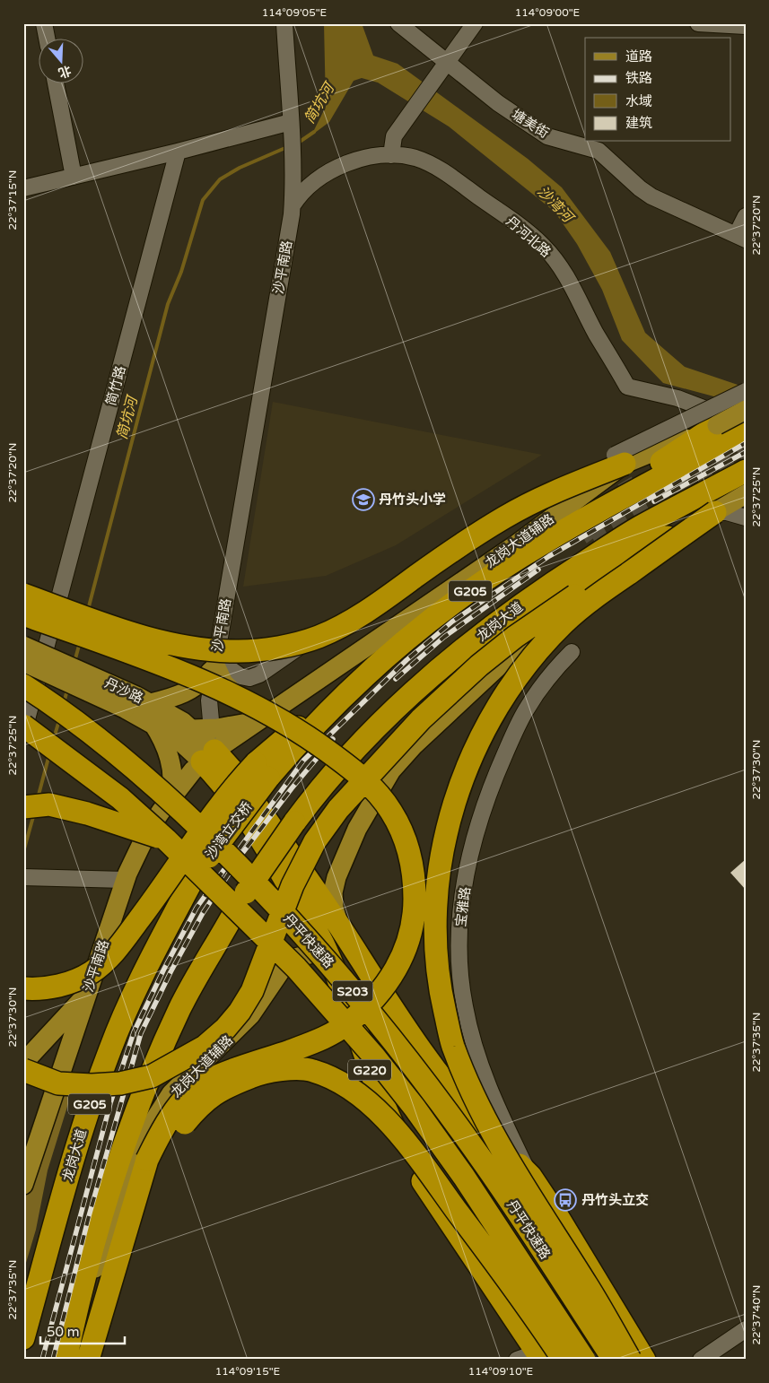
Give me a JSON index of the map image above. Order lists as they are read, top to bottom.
{
  "streets": {
    "highway": [
      "G205",
      "龙岗大道",
      "沙湾立交桥",
      "丹平快速路",
      "S203",
      "G220"
    ],
    "main road": ["沙平南路", "龙岗大道辅路", "丹沙路"],
    "street": [
      "塘美街",
      "丹河北路",
      "简竹路",
      "宝雅路"
    ]
  },
  "crossings": [
    ["丹河北路", "沙平南路"],
    ["沙平南路", "龙岗大道辅路"],
    ["沙平南路", "丹沙路"],
    ["沙平南路", "G220"],
    ["龙岗大道辅路", "龙岗大道"],
    ["龙岗大道辅路", "丹沙路"],
    ["龙岗大道辅路", "G220"],
    ["G205", "沙湾立交桥"],
    ["龙岗大道", "沙湾立交桥"],
    ["丹沙路", "G220"]
  ],
  "water": ["简坑河", "沙湾河"],
  "places": {
    "school or university": ["丹竹头小学"],
    "bus stop": ["丹竹头立交"]
  },
  "legend": [
    "道路",
    "铁路",
    "水域",
    "建筑"
  ],
  "scale_bar": "50 m",
  "north": "bottom",
  "coordinates": [
    "114°09'05\"E",
    "114°09'00\"E",
    "22°37'15\"N",
    "22°37'20\"N",
    "22°37'25\"N",
    "22°37'30\"N",
    "22°37'35\"N",
    "22°37'40\"N",
    "114°09'15\"E",
    "114°09'10\"E"
  ]
}
